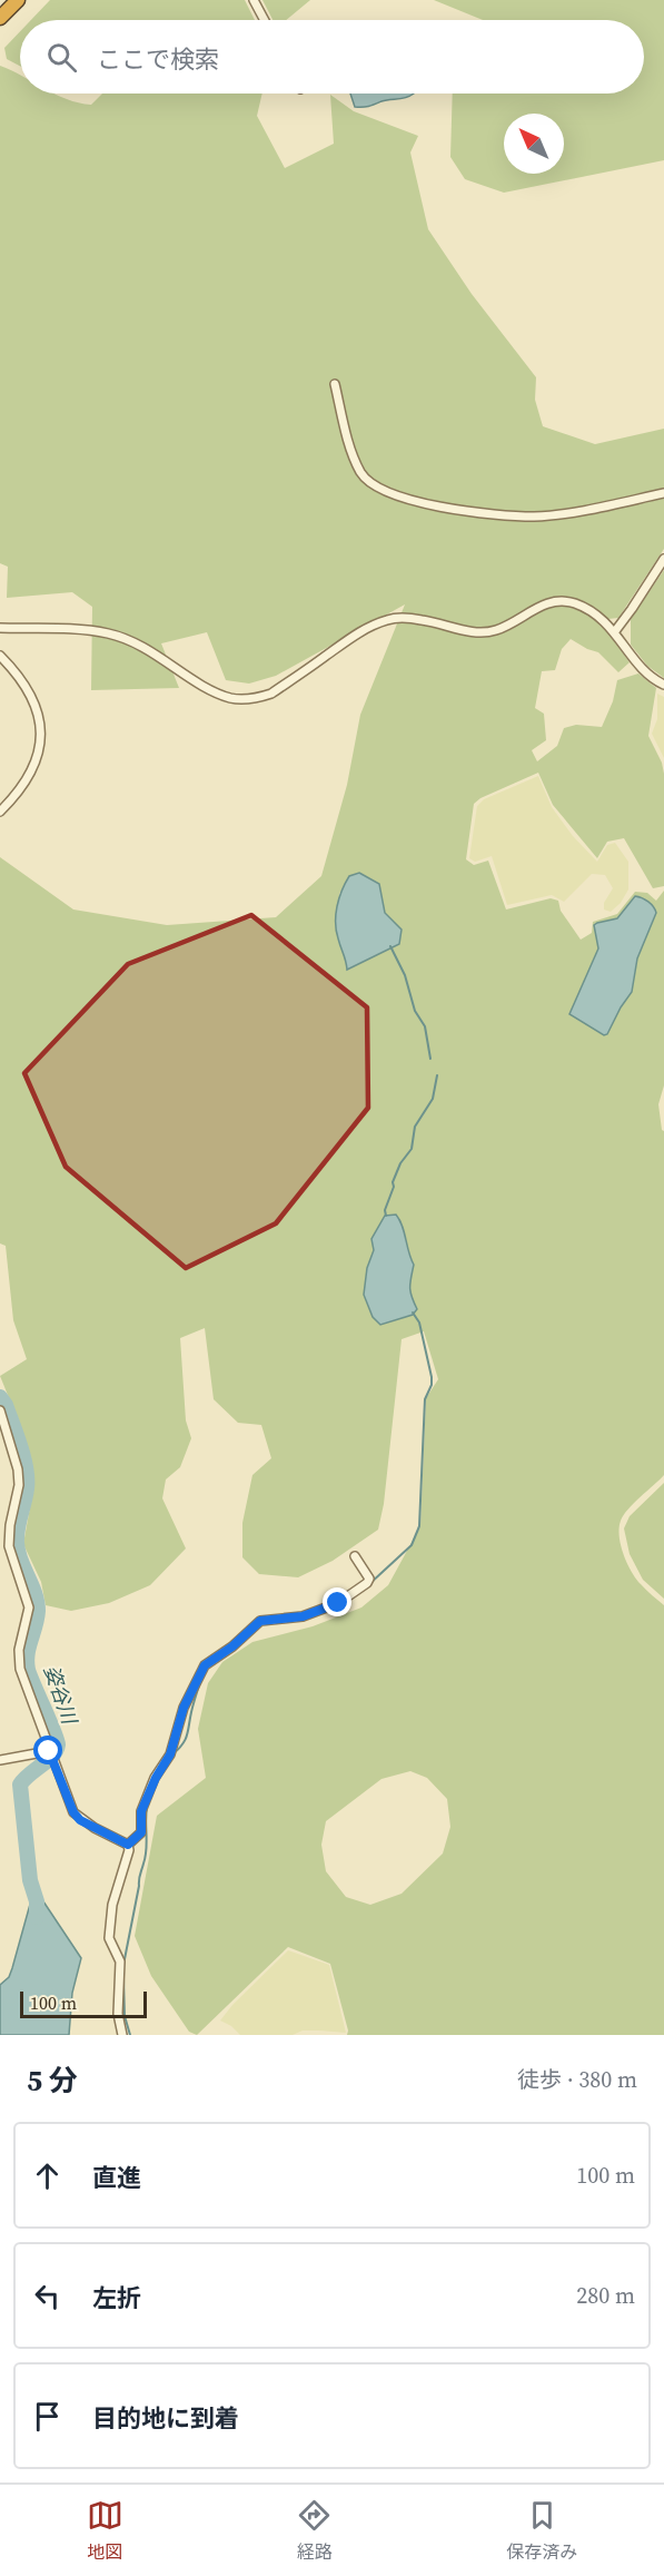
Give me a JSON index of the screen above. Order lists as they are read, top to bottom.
{
  "water": ["姿谷川"],
  "scale_bar": "100 m",
  "north": "top left",
  "page": {
    "search": "ここで検索",
    "scale": "100 m",
    "heading": ["5 分", "徒歩 · 380 m"],
    "list": [
      ["直進", "100 m"],
      ["左折", "280 m"],
      "目的地に到着"
    ],
    "nav": ["地図", "経路", "保存済み"]
  }
}
